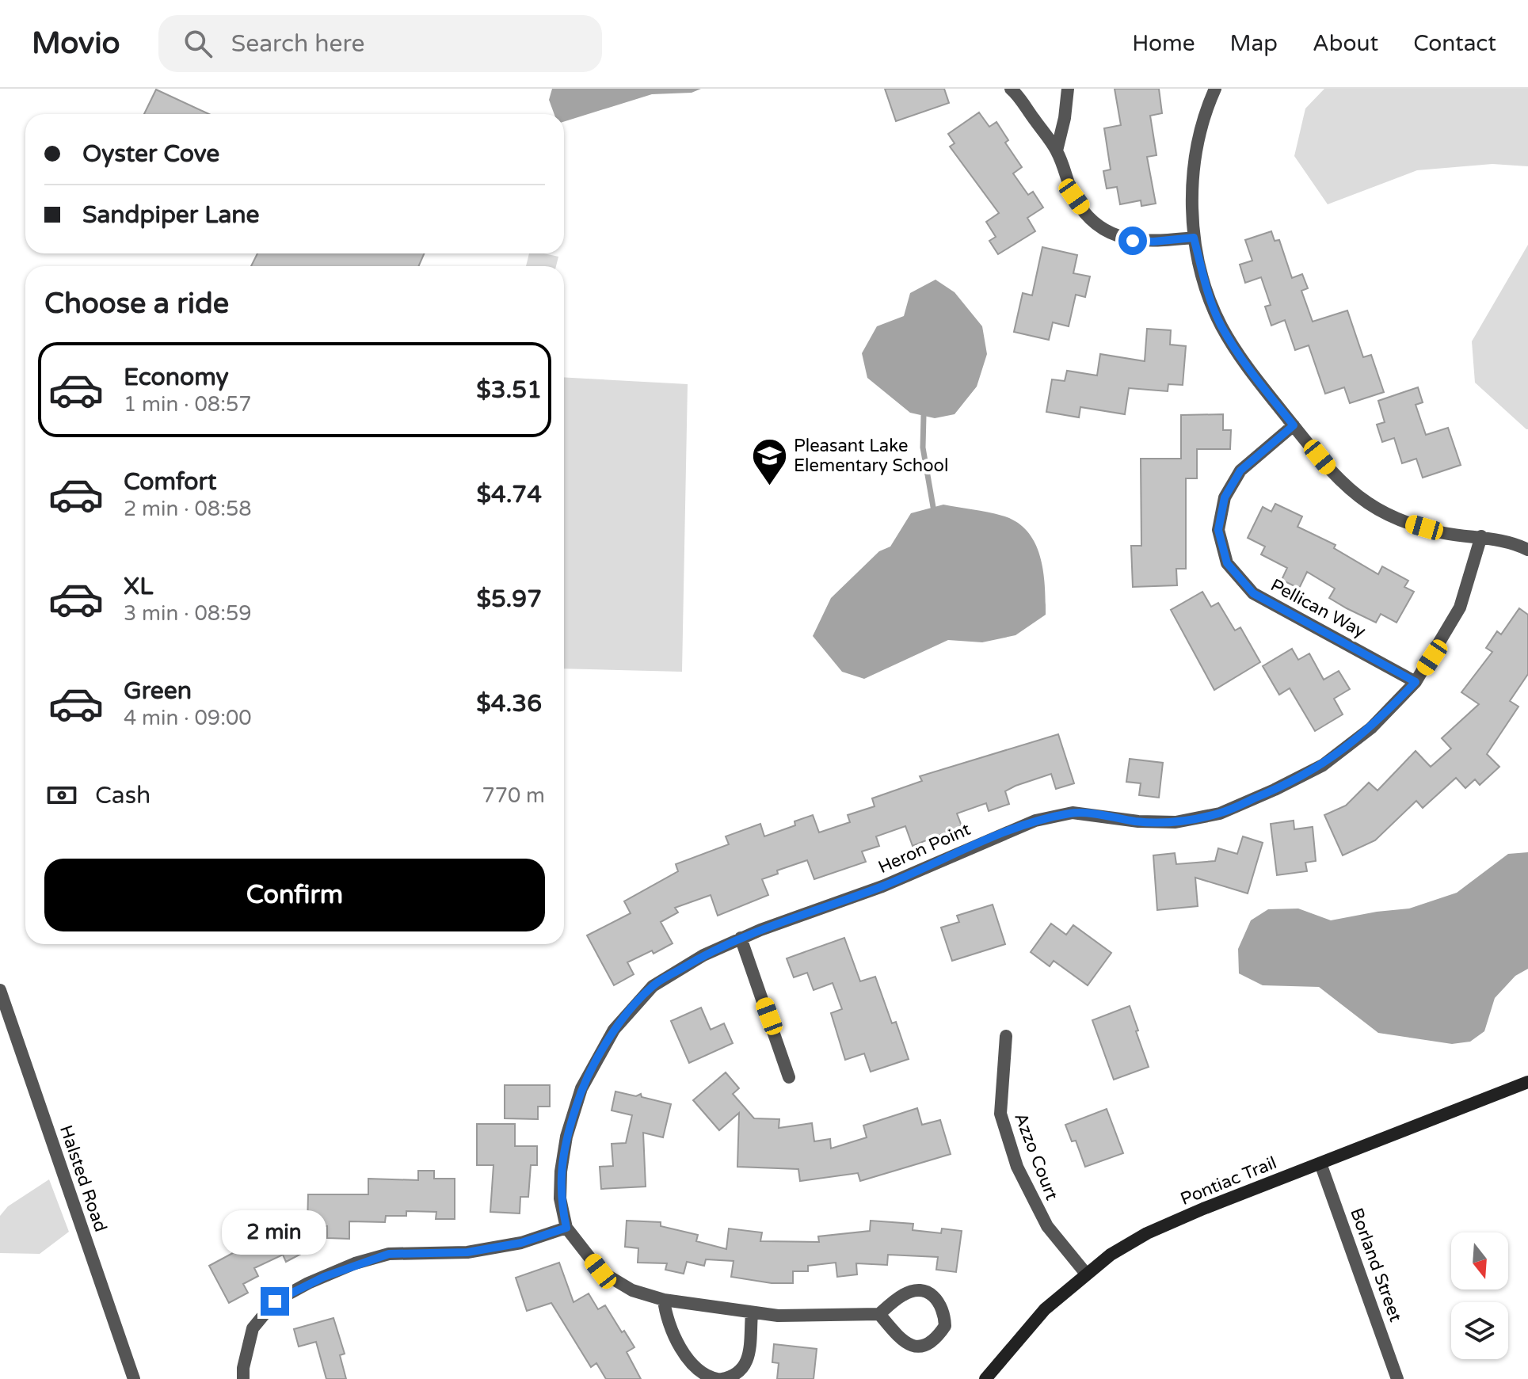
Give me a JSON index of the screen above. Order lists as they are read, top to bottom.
{
  "streets": {
    "main road": ["Pontiac Trail"],
    "street": [
      "Pellican Way",
      "Heron Point",
      "Azzo Court",
      "Halsted Road",
      "Borland Street"
    ]
  },
  "crossings": [
    ["Pellican Way", "Heron Point"],
    ["Azzo Court", "Pontiac Trail"],
    ["Pontiac Trail", "Borland Street"]
  ],
  "places": {
    "school or university": ["Pleasant Lake Elementary School"]
  },
  "north": "bottom",
  "page": {
    "header": "Movio",
    "search": "Search here",
    "nav": [
      "Home",
      "Map",
      "About",
      "Contact"
    ],
    "banner": ["Oyster Cove", "Sandpiper Lane"],
    "heading": "Choose a ride",
    "list": [
      {
        "name": "Economy",
        "note": "1 min · 08:57",
        "value": "$3.51"
      },
      {
        "name": "Comfort",
        "note": "2 min · 08:58",
        "value": "$4.74"
      },
      {
        "name": "XL",
        "note": "3 min · 08:59",
        "value": "$5.97"
      },
      {
        "name": "Green",
        "note": "4 min · 09:00",
        "value": "$4.36"
      }
    ],
    "pay": ["Cash", "770 m"],
    "buttons": "Confirm",
    "bubble": "2 min"
  }
}
